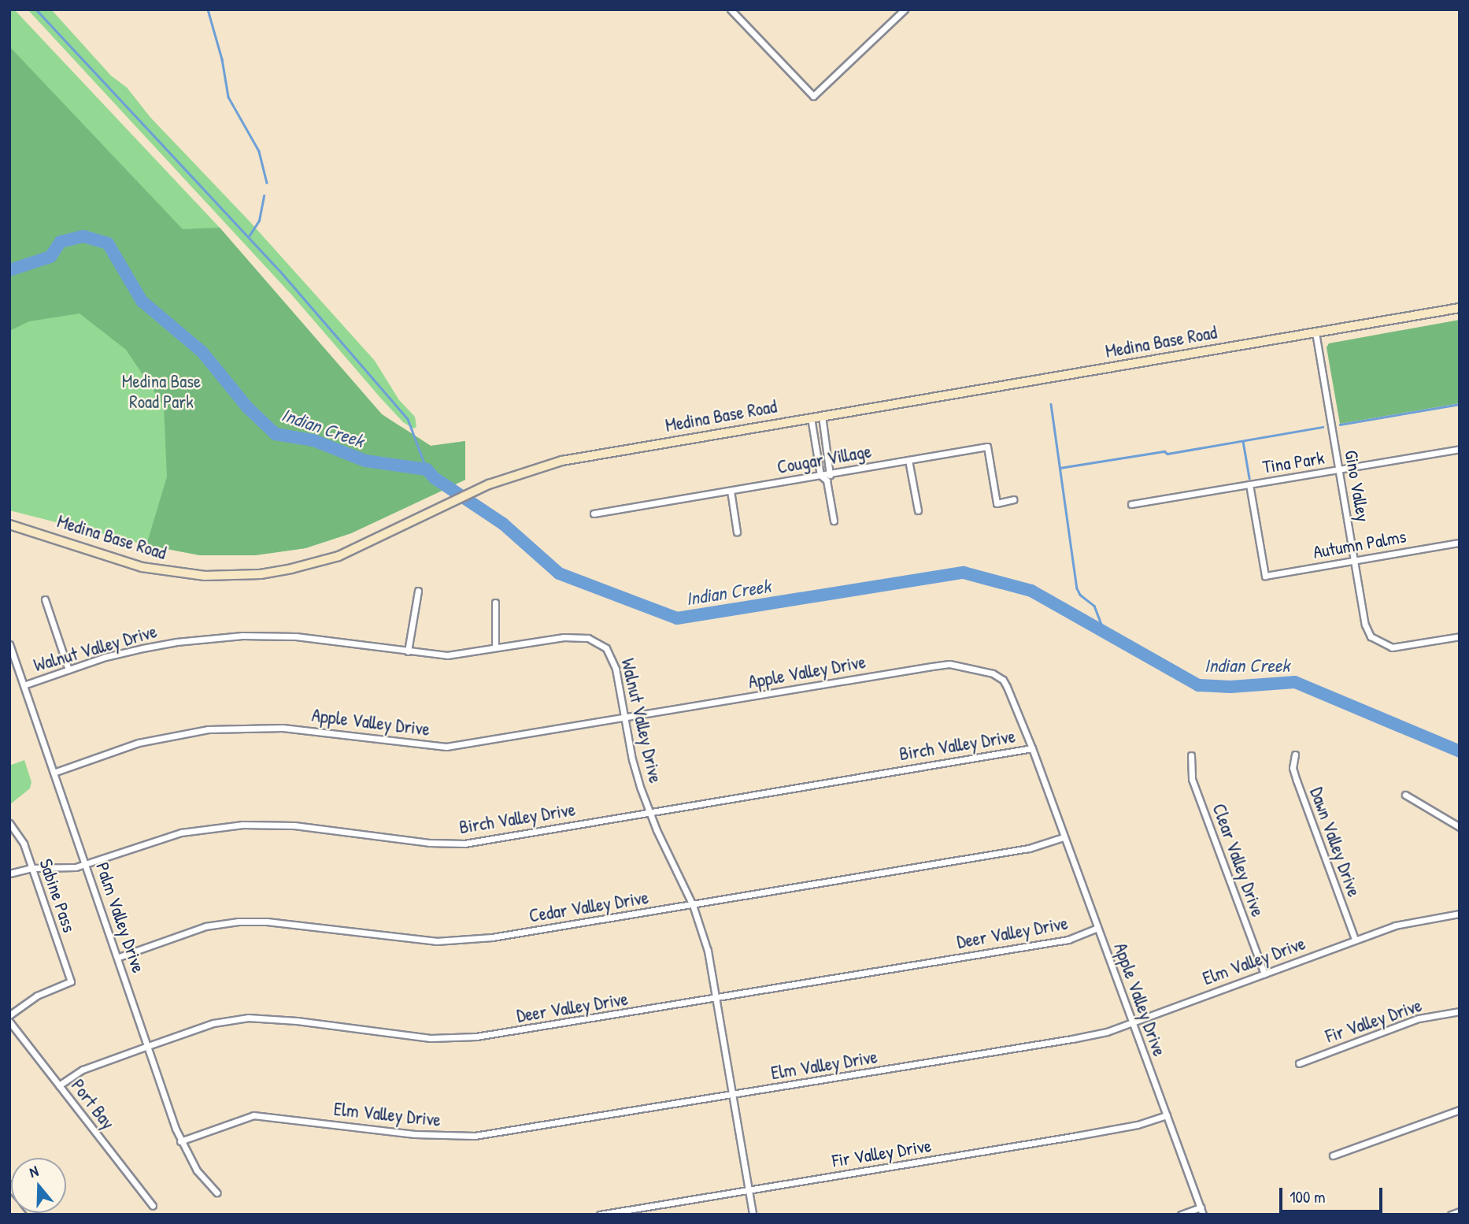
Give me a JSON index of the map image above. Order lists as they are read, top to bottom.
{
  "streets": {
    "street": [
      "Medina Base Road",
      "Cougar Village",
      "Tina Park",
      "Gino Valley",
      "Autumn Palms",
      "Walnut Valley Drive",
      "Apple Valley Drive",
      "Birch Valley Drive",
      "Dawn Valley Drive",
      "Clear Valley Drive",
      "Sabine Pass",
      "Cedar Valley Drive",
      "Palm Valley Drive",
      "Deer Valley Drive",
      "Elm Valley Drive",
      "Fir Valley Drive",
      "Port Bay"
    ]
  },
  "crossings": [
    ["Medina Base Road", "Gino Valley"],
    ["Tina Park", "Gino Valley"],
    ["Tina Park", "Autumn Palms"],
    ["Gino Valley", "Autumn Palms"],
    ["Walnut Valley Drive", "Apple Valley Drive"],
    ["Walnut Valley Drive", "Birch Valley Drive"],
    ["Walnut Valley Drive", "Cedar Valley Drive"],
    ["Walnut Valley Drive", "Palm Valley Drive"],
    ["Walnut Valley Drive", "Deer Valley Drive"],
    ["Walnut Valley Drive", "Elm Valley Drive"],
    ["Walnut Valley Drive", "Fir Valley Drive"],
    ["Apple Valley Drive", "Birch Valley Drive"],
    ["Apple Valley Drive", "Cedar Valley Drive"],
    ["Apple Valley Drive", "Palm Valley Drive"],
    ["Apple Valley Drive", "Deer Valley Drive"],
    ["Apple Valley Drive", "Elm Valley Drive"],
    ["Apple Valley Drive", "Fir Valley Drive"],
    ["Birch Valley Drive", "Sabine Pass"],
    ["Birch Valley Drive", "Palm Valley Drive"],
    ["Dawn Valley Drive", "Elm Valley Drive"],
    ["Clear Valley Drive", "Elm Valley Drive"],
    ["Cedar Valley Drive", "Palm Valley Drive"],
    ["Palm Valley Drive", "Deer Valley Drive"],
    ["Palm Valley Drive", "Elm Valley Drive"],
    ["Deer Valley Drive", "Port Bay"]
  ],
  "water": ["Indian Creek"],
  "parks": ["Medina Base Road Park"],
  "scale_bar": "100 m",
  "north": "top"
}
